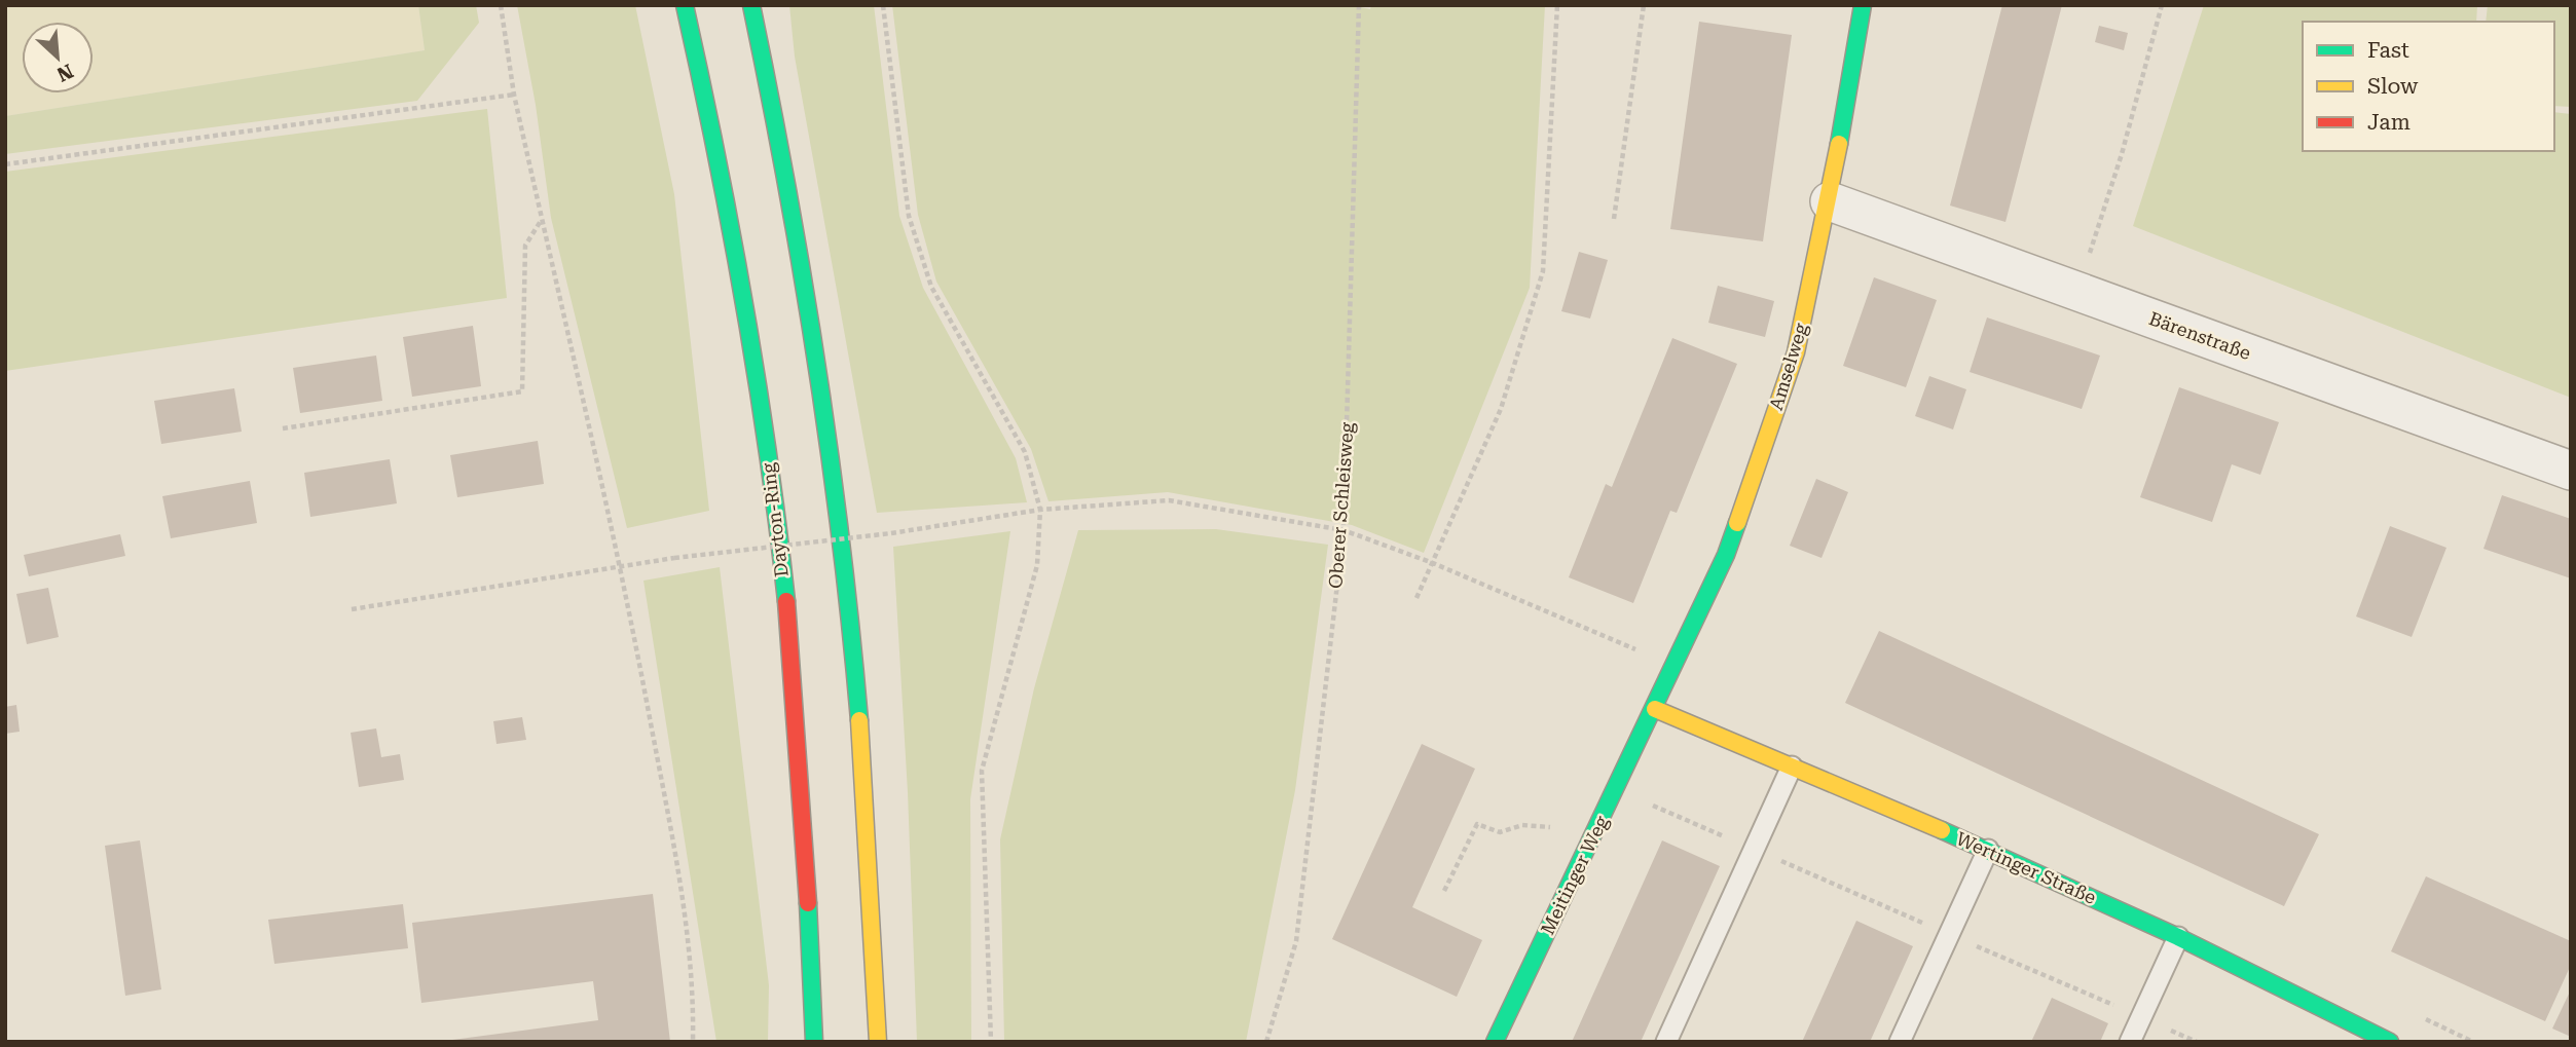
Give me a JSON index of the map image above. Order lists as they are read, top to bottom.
{
  "streets": {
    "main road": [
      "Amselweg",
      "Dayton-Ring",
      "Wertinger Straße",
      "Meitinger Weg"
    ],
    "street": ["Bärenstraße"],
    "path": ["Oberer Schleisweg"]
  },
  "crossings": [
    ["Bärenstraße", "Amselweg"],
    ["Amselweg", "Wertinger Straße"],
    ["Amselweg", "Meitinger Weg"],
    ["Wertinger Straße", "Meitinger Weg"]
  ],
  "legend": ["Fast", "Slow", "Jam"],
  "north": "bottom right"
}
